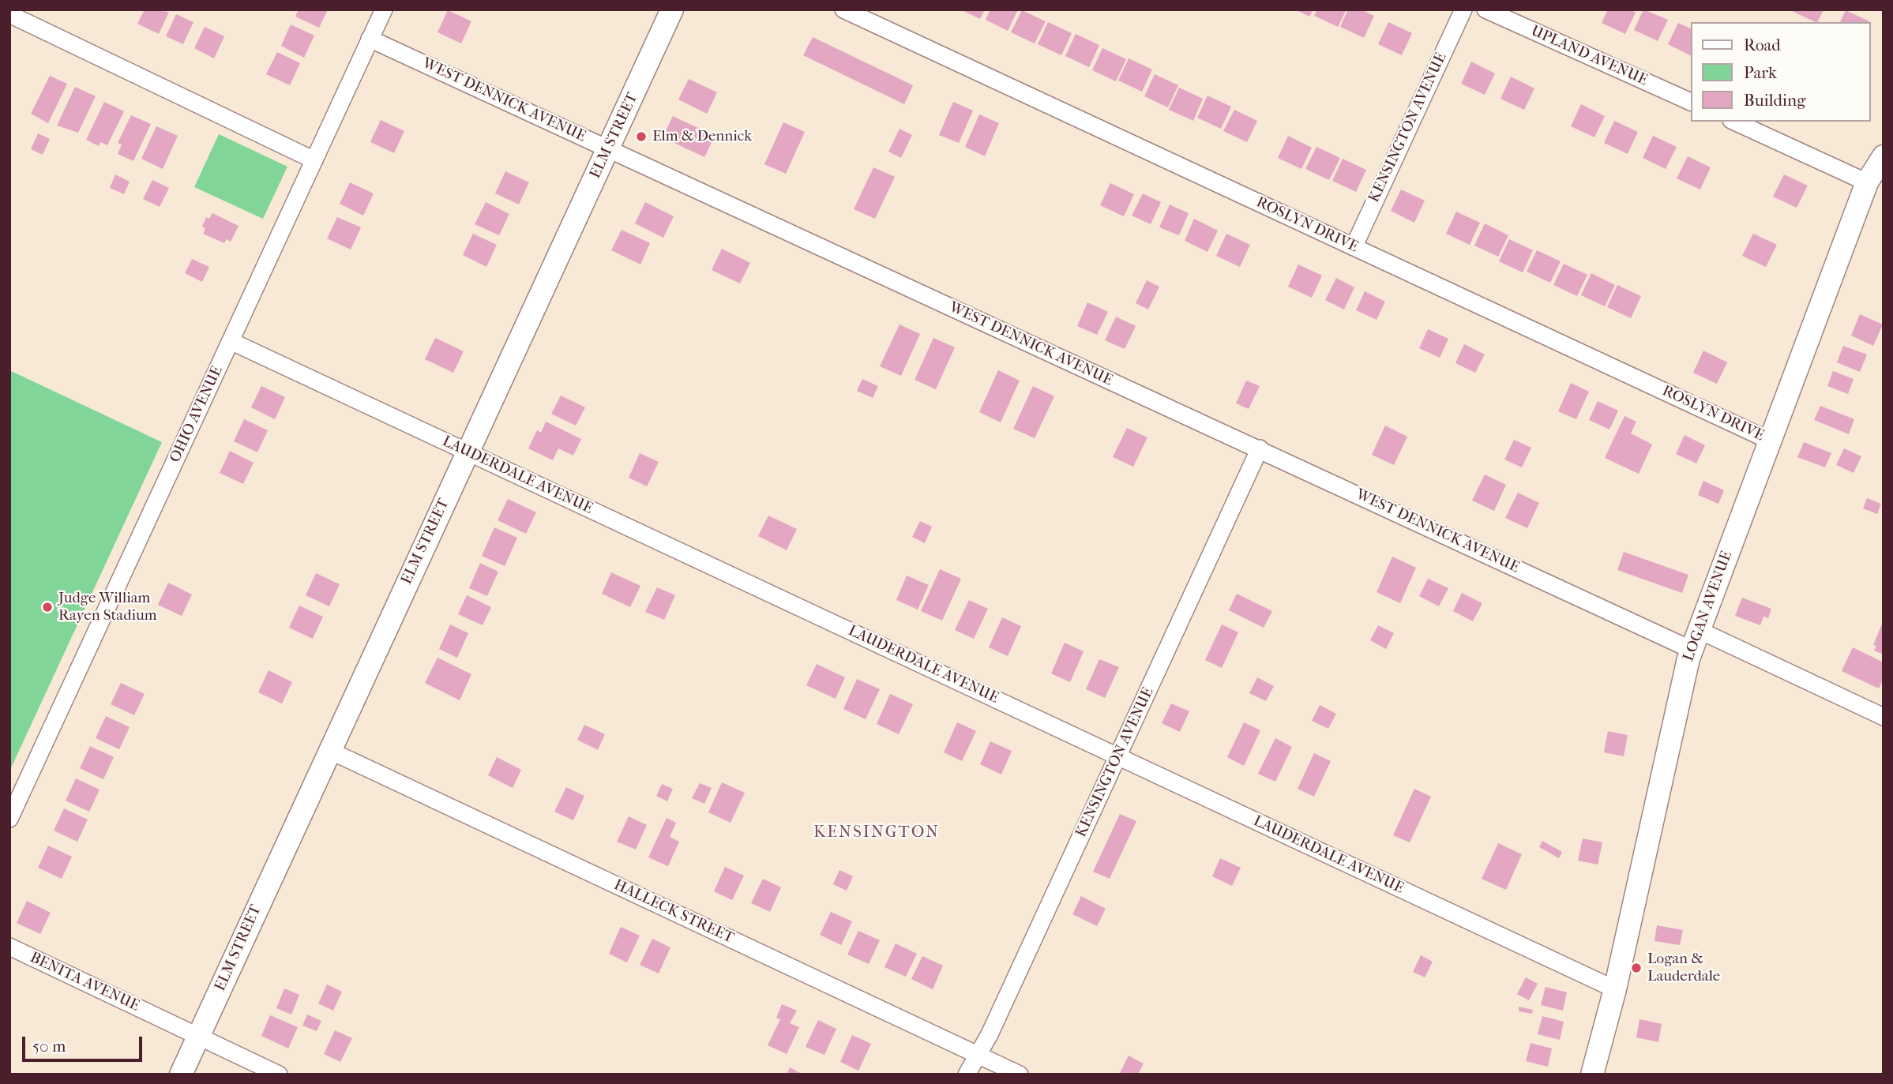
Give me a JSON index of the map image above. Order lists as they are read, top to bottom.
{
  "streets": {
    "street": [
      "UPLAND AVENUE",
      "WEST DENNICK AVENUE",
      "KENSINGTON AVENUE",
      "ELM STREET",
      "ROSLYN DRIVE",
      "OHIO AVENUE",
      "LAUDERDALE AVENUE",
      "LOGAN AVENUE",
      "HALLECK STREET",
      "BENITA AVENUE"
    ]
  },
  "crossings": [
    ["WEST DENNICK AVENUE", "KENSINGTON AVENUE"],
    ["WEST DENNICK AVENUE", "ELM STREET"],
    ["WEST DENNICK AVENUE", "OHIO AVENUE"],
    ["WEST DENNICK AVENUE", "LOGAN AVENUE"],
    ["KENSINGTON AVENUE", "ROSLYN DRIVE"],
    ["KENSINGTON AVENUE", "LAUDERDALE AVENUE"],
    ["KENSINGTON AVENUE", "HALLECK STREET"],
    ["ELM STREET", "LAUDERDALE AVENUE"],
    ["ELM STREET", "HALLECK STREET"],
    ["ELM STREET", "BENITA AVENUE"],
    ["ROSLYN DRIVE", "LOGAN AVENUE"],
    ["OHIO AVENUE", "LAUDERDALE AVENUE"],
    ["LAUDERDALE AVENUE", "LOGAN AVENUE"]
  ],
  "districts": ["KENSINGTON"],
  "places": ["Elm & Dennick", "Judge William Rayen Stadium", "Logan & Lauderdale"],
  "legend": ["Road", "Park", "Building"],
  "scale_bar": "50 m"
}
